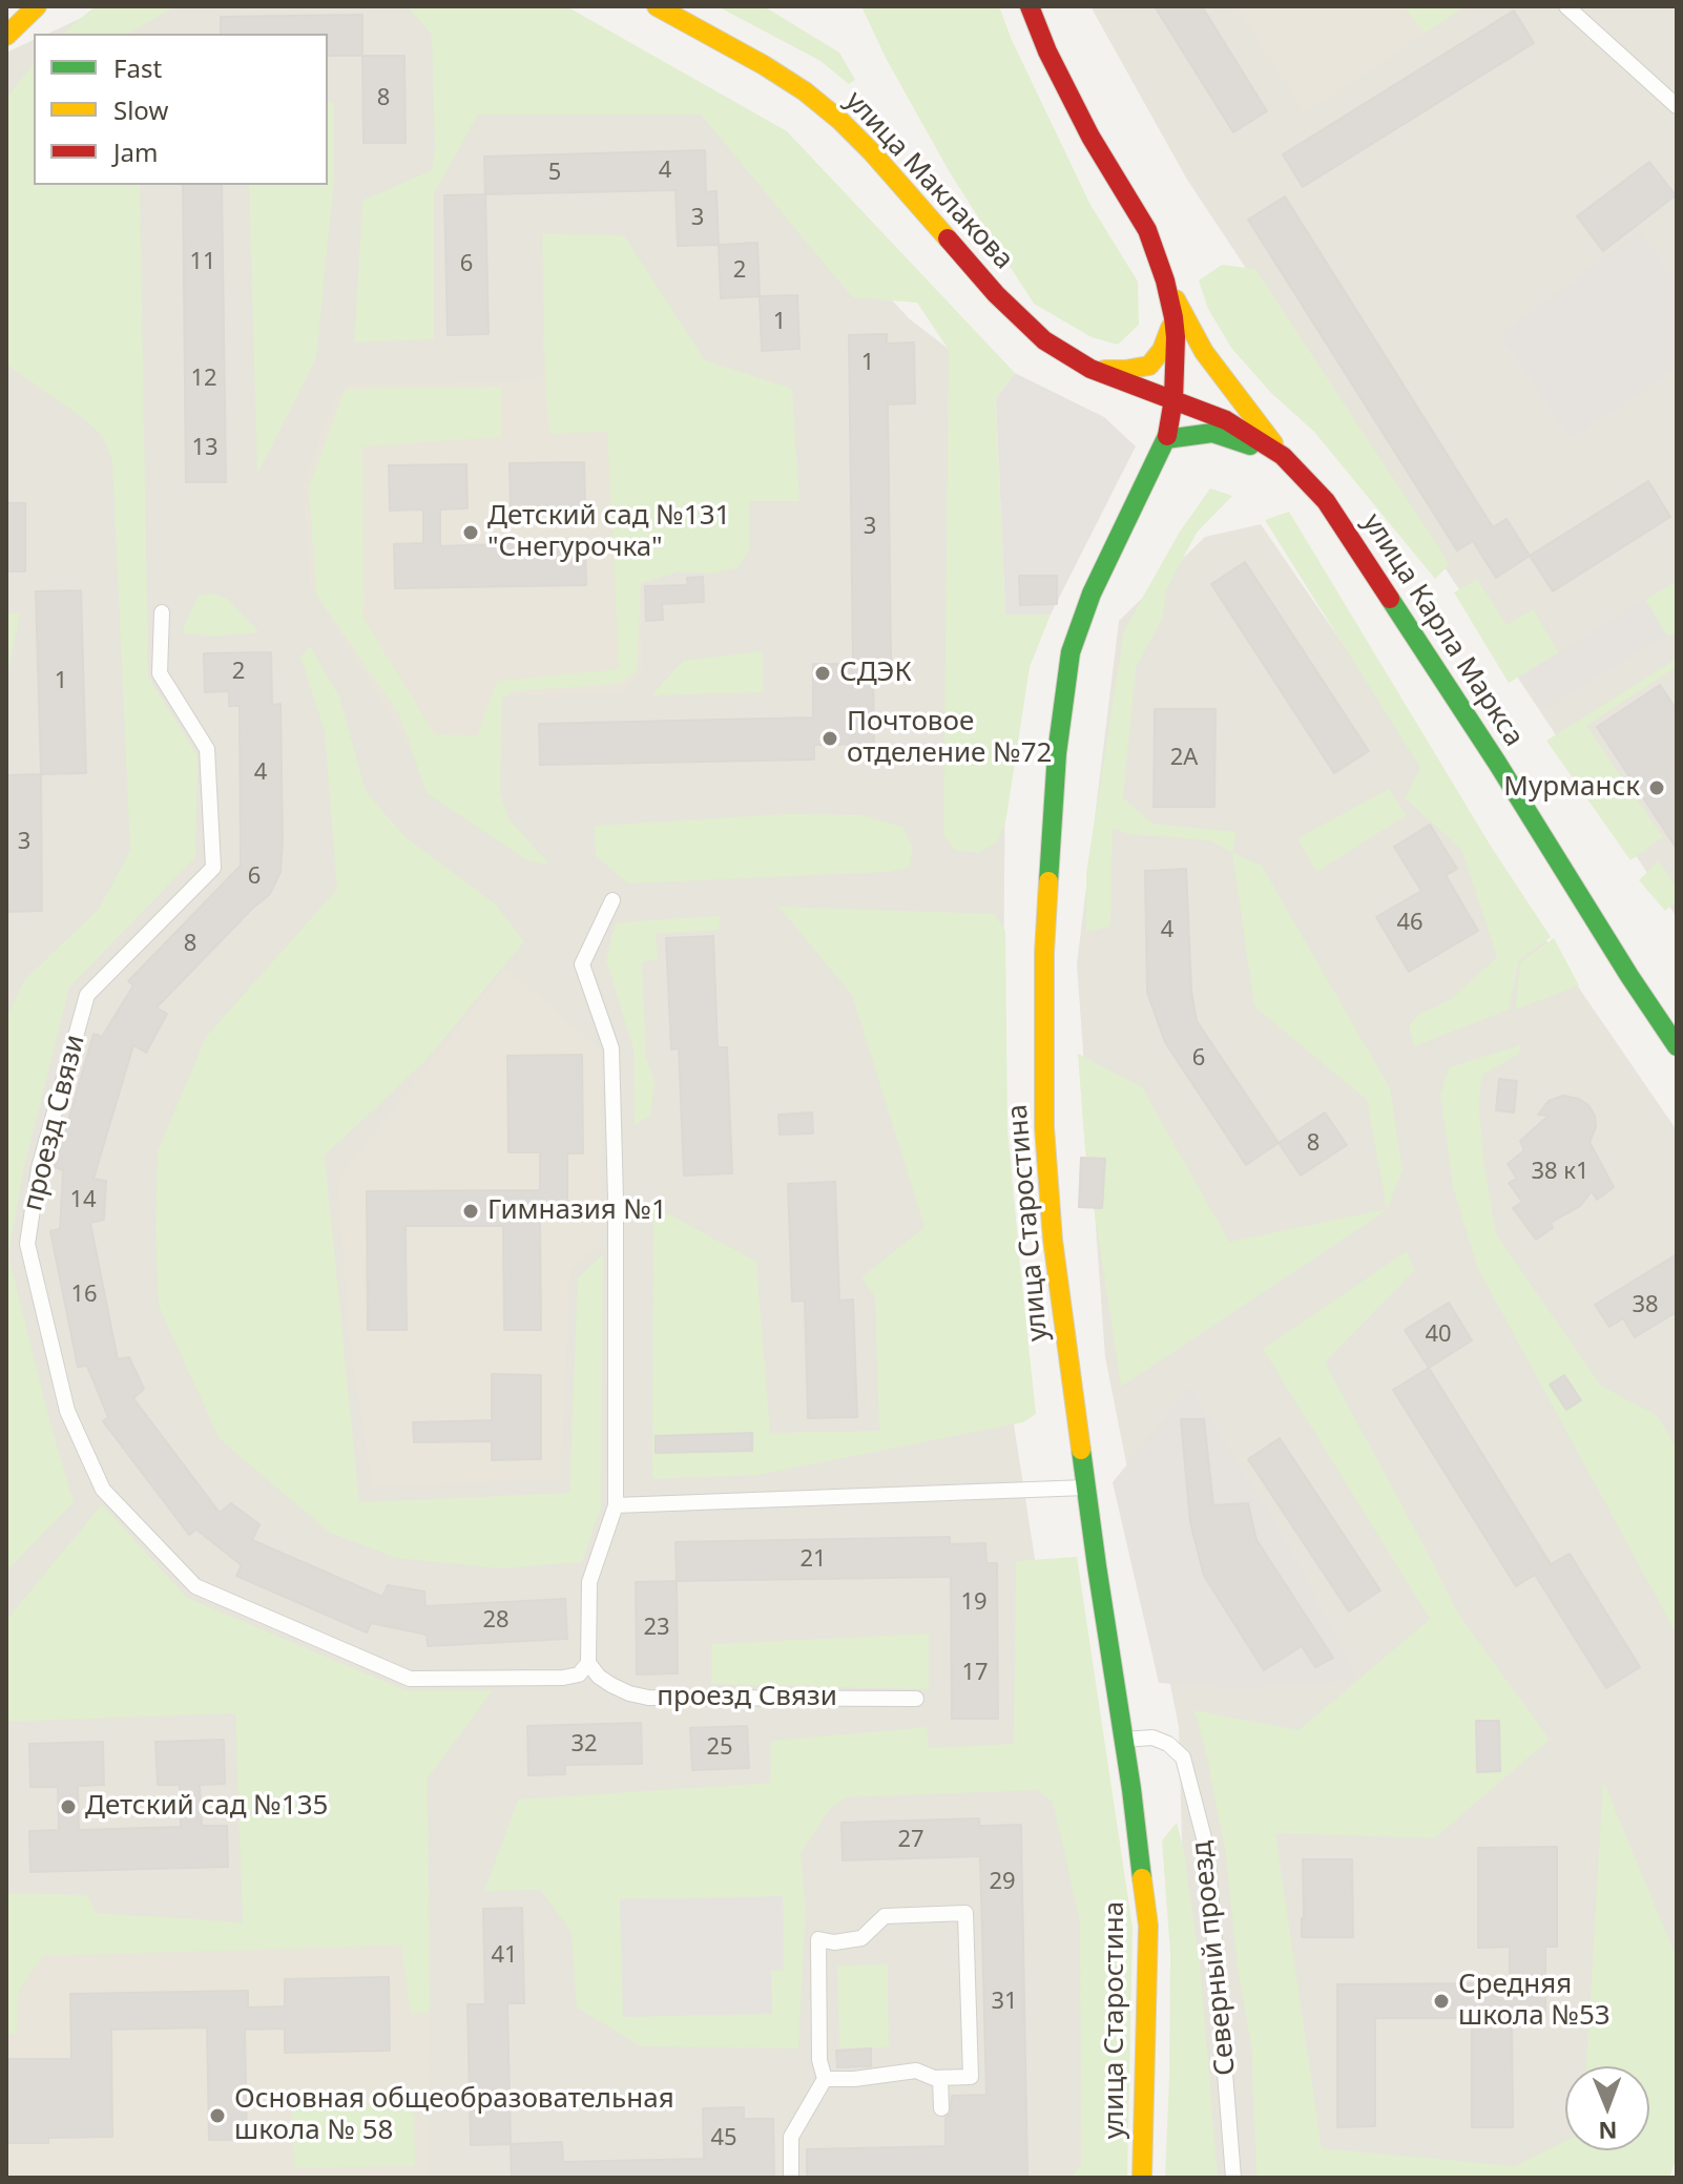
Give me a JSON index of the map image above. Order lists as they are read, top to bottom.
{
  "streets": {
    "main road": ["улица Маклакова", "улица Карла Маркса", "улица Старостина"],
    "street": ["проезд Связи", "Северный проезд"]
  },
  "crossings": [
    ["улица Маклакова", "улица Карла Маркса"],
    ["улица Карла Маркса", "улица Старостина"],
    ["улица Старостина", "Северный проезд"]
  ],
  "places": [
    "Детский сад №131 \"Снегурочка\"",
    "СДЭК",
    "Почтовое отделение №72",
    "Мурманск",
    "Гимназия №1",
    "Детский сад №135",
    "Средняя школа №53",
    "Основная общеобразовательная школа № 58"
  ],
  "house_numbers": [
    "8",
    "4",
    "5",
    "3",
    "11",
    "6",
    "2",
    "1",
    "1",
    "12",
    "13",
    "3",
    "2",
    "1",
    "2А",
    "4",
    "3",
    "6",
    "46",
    "4",
    "8",
    "6",
    "8",
    "38 к1",
    "14",
    "16",
    "38",
    "40",
    "21",
    "19",
    "28",
    "23",
    "17",
    "32",
    "25",
    "27",
    "29",
    "41",
    "31",
    "45"
  ],
  "legend": ["Fast", "Slow", "Jam"],
  "north": "bottom"
}
